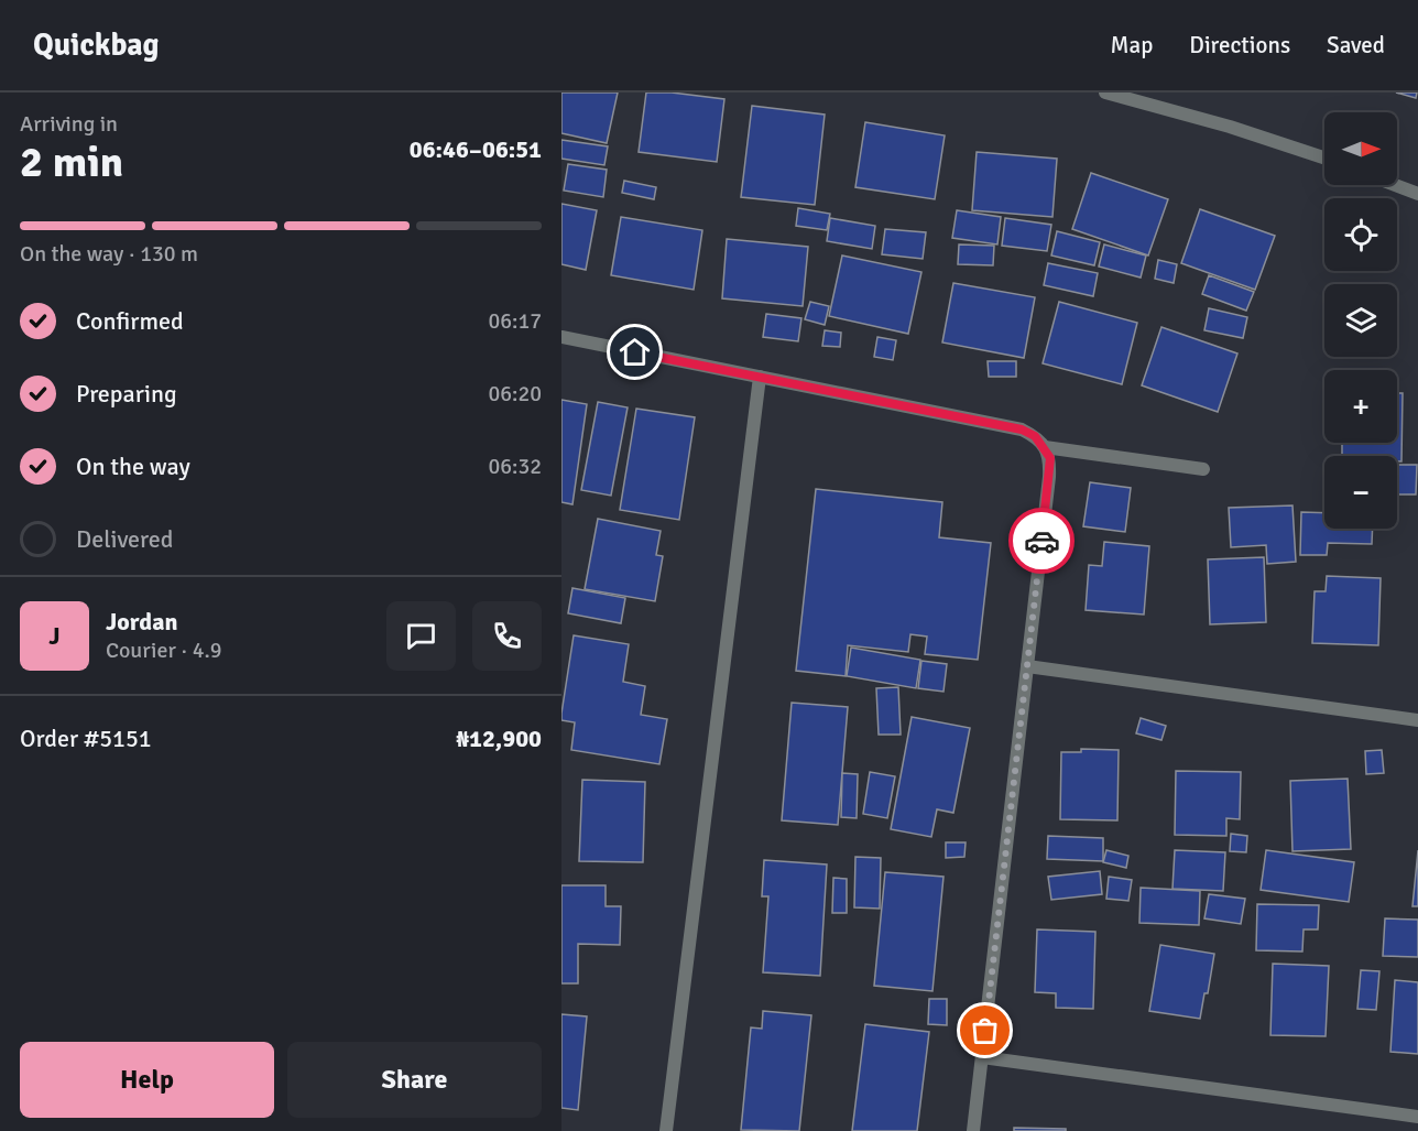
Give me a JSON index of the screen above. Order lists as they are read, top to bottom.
{
  "north": "right",
  "page": {
    "header": "Quickbag",
    "nav": ["Map", "Directions", "Saved"],
    "heading": ["2 min", "Arriving in", "06:46–06:51"],
    "panel": [
      "Jordan",
      "Courier · 4.9",
      "Order #5151",
      "₦12,900"
    ],
    "map_buttons": ["+", "−"],
    "bar": "On the way · 130 m",
    "list": [
      ["Confirmed", "06:17"],
      ["Preparing", "06:20"],
      ["On the way", "06:32"],
      "Delivered"
    ],
    "round": "J",
    "buttons": ["Help", "Share"]
  }
}
